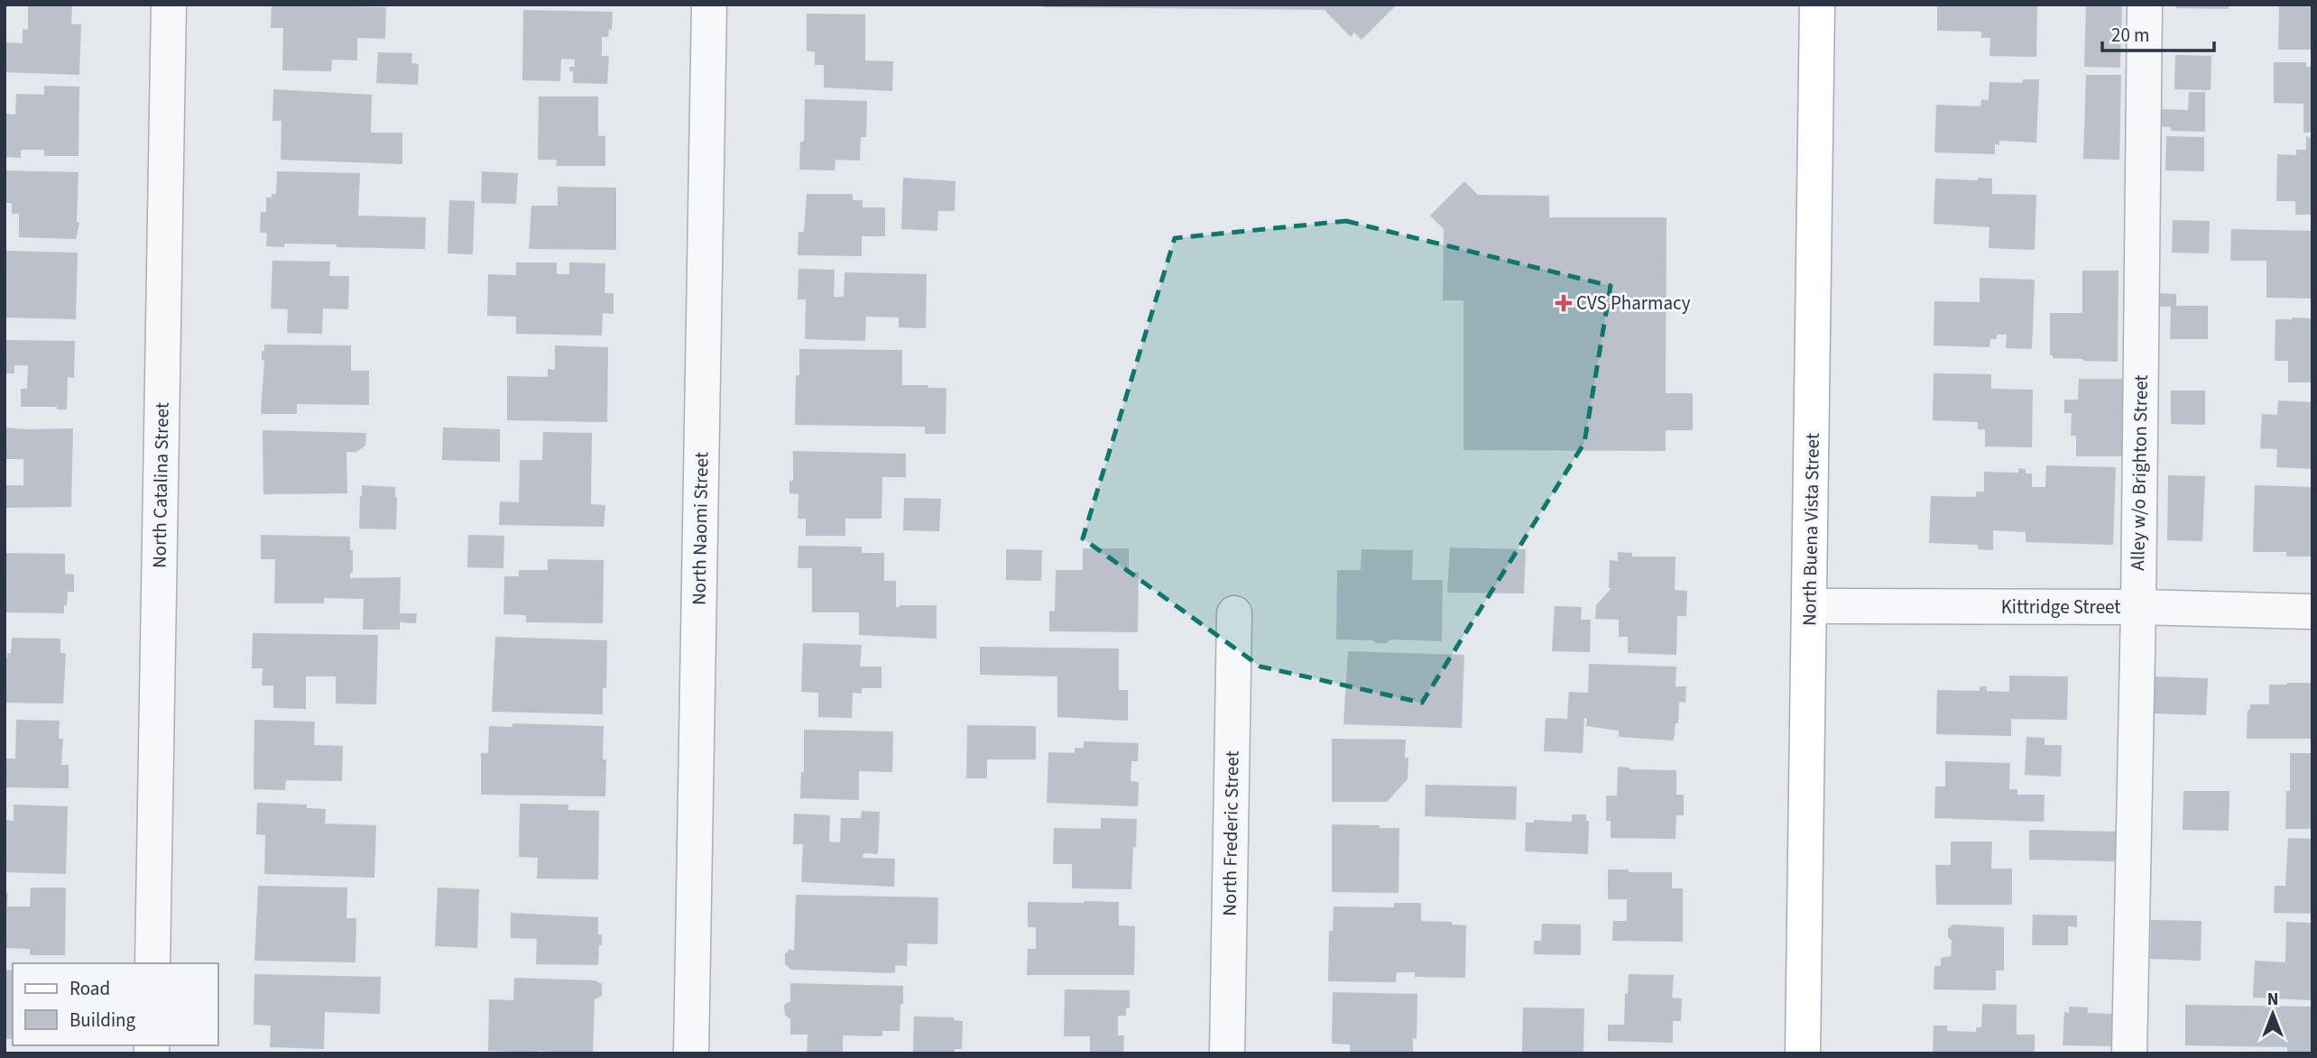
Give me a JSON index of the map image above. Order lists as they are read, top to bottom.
{
  "streets": {
    "main road": ["North Buena Vista Street"],
    "street": [
      "Alley w/o Brighton Street",
      "North Catalina Street",
      "North Naomi Street",
      "Kittridge Street",
      "North Frederic Street"
    ]
  },
  "crossings": [
    ["Alley w/o Brighton Street", "Kittridge Street"],
    ["North Buena Vista Street", "Kittridge Street"]
  ],
  "places": {
    "health": ["CVS Pharmacy"]
  },
  "legend": ["Road", "Building"],
  "scale_bar": "20 m",
  "north": "top"
}
